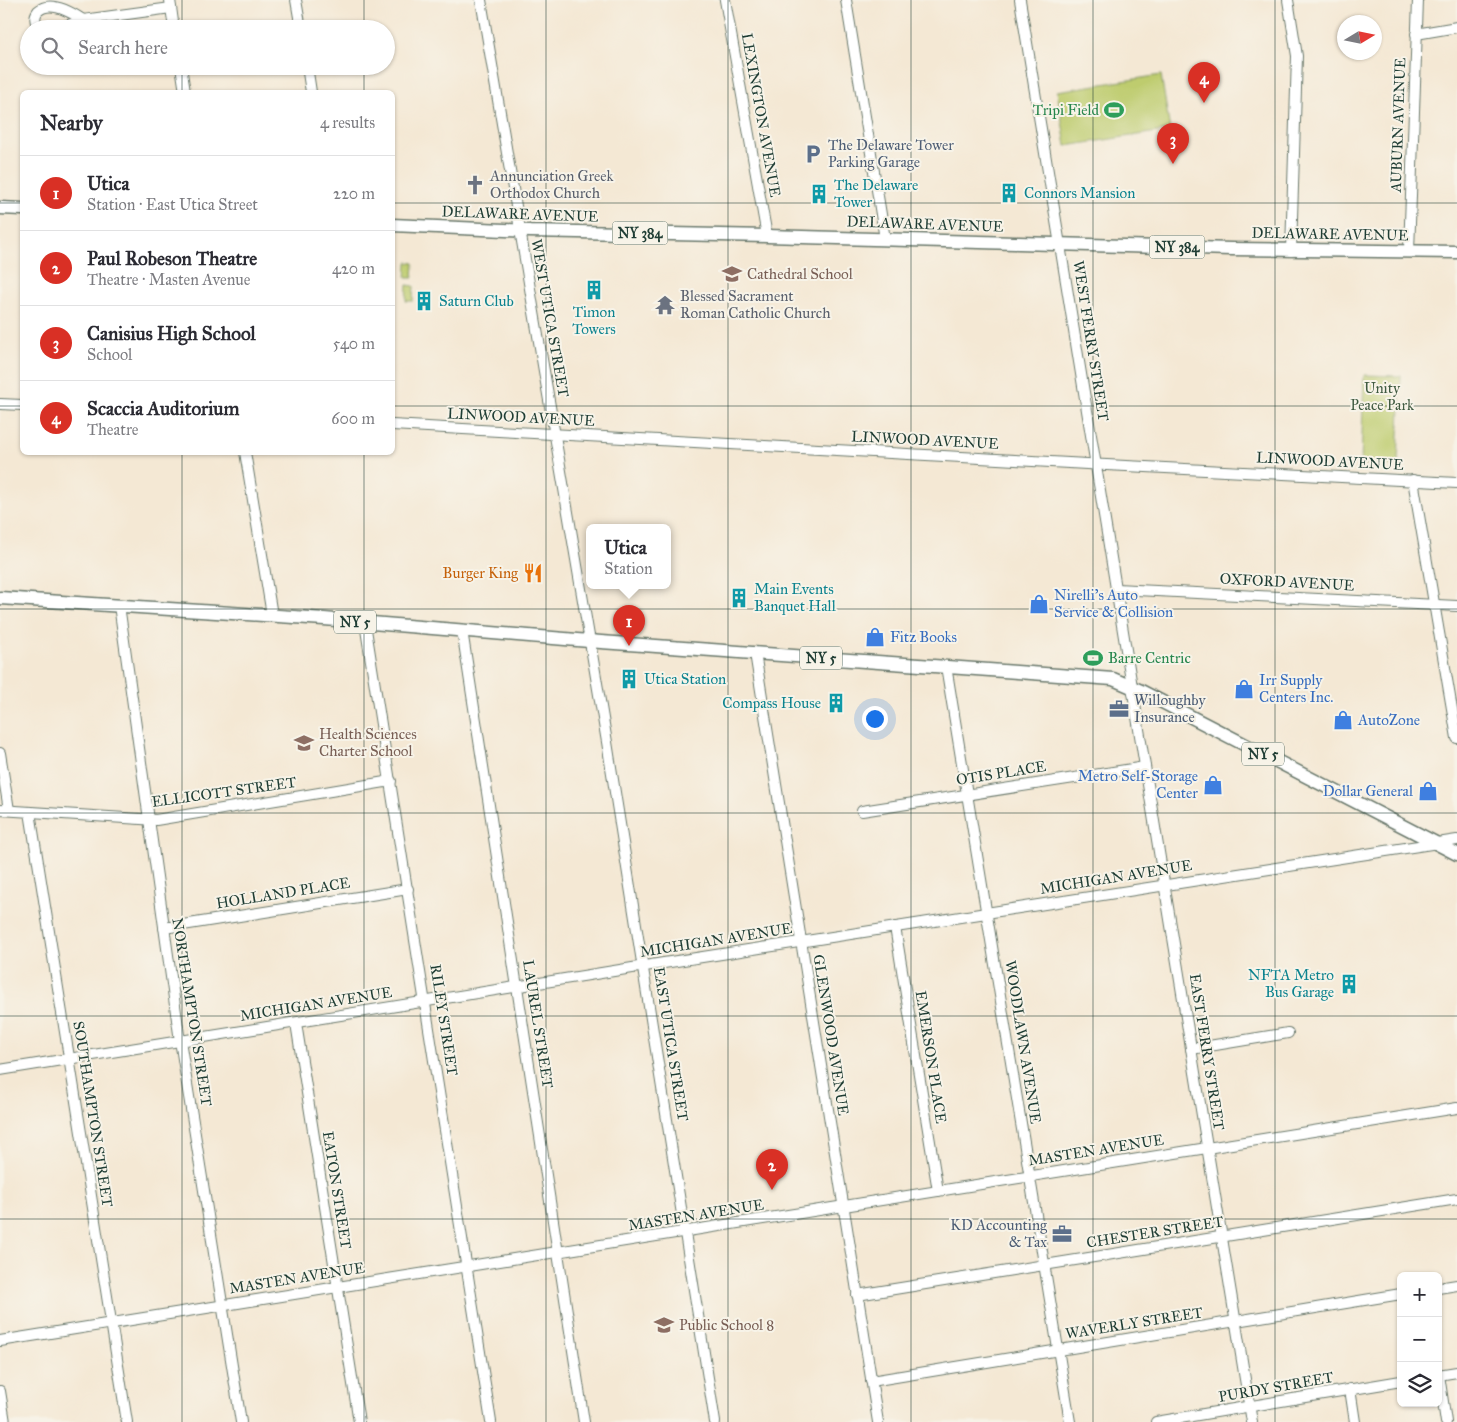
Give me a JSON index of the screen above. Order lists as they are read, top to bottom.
{
  "streets": {
    "main road": ["DELAWARE AVENUE", "NY 384", "NY 5"],
    "street": [
      "LEXINGTON AVENUE",
      "AUBURN AVENUE",
      "WEST UTICA STREET",
      "WEST FERRY STREET",
      "LINWOOD AVENUE",
      "OXFORD AVENUE",
      "OTIS PLACE",
      "ELLICOTT STREET",
      "MICHIGAN AVENUE",
      "HOLLAND PLACE",
      "NORTHAMPTON STREET",
      "RILEY STREET",
      "LAUREL STREET",
      "GLENWOOD AVENUE",
      "WOODLAWN AVENUE",
      "EAST UTICA STREET",
      "EAST FERRY STREET",
      "EMERSON PLACE",
      "SOUTHAMPTON STREET",
      "MASTEN AVENUE",
      "EATON STREET",
      "CHESTER STREET",
      "WAVERLY STREET",
      "PURDY STREET"
    ]
  },
  "crossings": [
    ["LEXINGTON AVENUE", "DELAWARE AVENUE"],
    ["AUBURN AVENUE", "DELAWARE AVENUE"],
    ["DELAWARE AVENUE", "WEST UTICA STREET"],
    ["DELAWARE AVENUE", "WEST FERRY STREET"],
    ["WEST UTICA STREET", "LINWOOD AVENUE"],
    ["WEST UTICA STREET", "NY 5"],
    ["WEST UTICA STREET", "EAST UTICA STREET"],
    ["WEST FERRY STREET", "LINWOOD AVENUE"],
    ["WEST FERRY STREET", "OXFORD AVENUE"],
    ["WEST FERRY STREET", "NY 5"],
    ["WEST FERRY STREET", "EAST FERRY STREET"],
    ["NY 5", "MICHIGAN AVENUE"],
    ["NY 5", "NORTHAMPTON STREET"],
    ["NY 5", "RILEY STREET"],
    ["NY 5", "LAUREL STREET"],
    ["NY 5", "GLENWOOD AVENUE"],
    ["NY 5", "WOODLAWN AVENUE"],
    ["NY 5", "EAST UTICA STREET"],
    ["NY 5", "EAST FERRY STREET"],
    ["OTIS PLACE", "WOODLAWN AVENUE"],
    ["OTIS PLACE", "EAST FERRY STREET"],
    ["ELLICOTT STREET", "NORTHAMPTON STREET"],
    ["ELLICOTT STREET", "RILEY STREET"],
    ["ELLICOTT STREET", "SOUTHAMPTON STREET"],
    ["MICHIGAN AVENUE", "NORTHAMPTON STREET"],
    ["MICHIGAN AVENUE", "RILEY STREET"],
    ["MICHIGAN AVENUE", "LAUREL STREET"],
    ["MICHIGAN AVENUE", "GLENWOOD AVENUE"],
    ["MICHIGAN AVENUE", "WOODLAWN AVENUE"],
    ["MICHIGAN AVENUE", "EAST UTICA STREET"],
    ["MICHIGAN AVENUE", "EAST FERRY STREET"],
    ["MICHIGAN AVENUE", "EMERSON PLACE"],
    ["MICHIGAN AVENUE", "SOUTHAMPTON STREET"],
    ["MICHIGAN AVENUE", "EATON STREET"],
    ["HOLLAND PLACE", "NORTHAMPTON STREET"],
    ["HOLLAND PLACE", "RILEY STREET"],
    ["NORTHAMPTON STREET", "MASTEN AVENUE"],
    ["RILEY STREET", "MASTEN AVENUE"],
    ["LAUREL STREET", "MASTEN AVENUE"],
    ["GLENWOOD AVENUE", "MASTEN AVENUE"],
    ["GLENWOOD AVENUE", "CHESTER STREET"],
    ["GLENWOOD AVENUE", "WAVERLY STREET"],
    ["WOODLAWN AVENUE", "MASTEN AVENUE"],
    ["WOODLAWN AVENUE", "CHESTER STREET"],
    ["WOODLAWN AVENUE", "WAVERLY STREET"],
    ["EAST UTICA STREET", "MASTEN AVENUE"],
    ["EAST FERRY STREET", "MASTEN AVENUE"],
    ["EAST FERRY STREET", "CHESTER STREET"],
    ["EAST FERRY STREET", "WAVERLY STREET"],
    ["EAST FERRY STREET", "PURDY STREET"],
    ["EMERSON PLACE", "MASTEN AVENUE"],
    ["SOUTHAMPTON STREET", "MASTEN AVENUE"],
    ["MASTEN AVENUE", "EATON STREET"]
  ],
  "parks": ["Unity Peace Park"],
  "places": {
    "sports": ["Tripi Field", "Barre Centric"],
    "parking": ["The Delaware Tower Parking Garage"],
    "church": ["Annunciation Greek Orthodox Church"],
    "building": [
      "Connors Mansion",
      "The Delaware Tower",
      "Timon Towers",
      "Saturn Club",
      "Main Events Banquet Hall",
      "Utica Station",
      "Compass House",
      "NFTA Metro Bus Garage"
    ],
    "school or university": ["Cathedral School", "Health Sciences Charter School", "Public School 8"],
    "temple": ["Blessed Sacrament Roman Catholic Church"],
    "restaurant": ["Burger King"],
    "shop": [
      "Nirelli's Auto Service & Collision",
      "Fitz Books",
      "Irr Supply Centers Inc.",
      "AutoZone",
      "Metro Self-Storage Center",
      "Dollar General"
    ],
    "office": ["Willoughby Insurance", "KD Accounting & Tax"]
  },
  "north": "right",
  "page": {
    "search": "Search here",
    "pins": [
      "4",
      "3",
      "1",
      "2"
    ],
    "heading": ["Nearby", "4 results"],
    "list": [
      {
        "mark": "1",
        "name": "Utica",
        "note": "Station · East Utica Street",
        "value": "220 m"
      },
      {
        "mark": "2",
        "name": "Paul Robeson Theatre",
        "note": "Theatre · Masten Avenue",
        "value": "420 m"
      },
      {
        "mark": "3",
        "name": "Canisius High School",
        "note": "School",
        "value": "540 m"
      },
      {
        "mark": "4",
        "name": "Scaccia Auditorium",
        "note": "Theatre",
        "value": "600 m"
      }
    ],
    "popup": ["Utica", "Station"],
    "map_buttons": ["+", "−"]
  }
}
